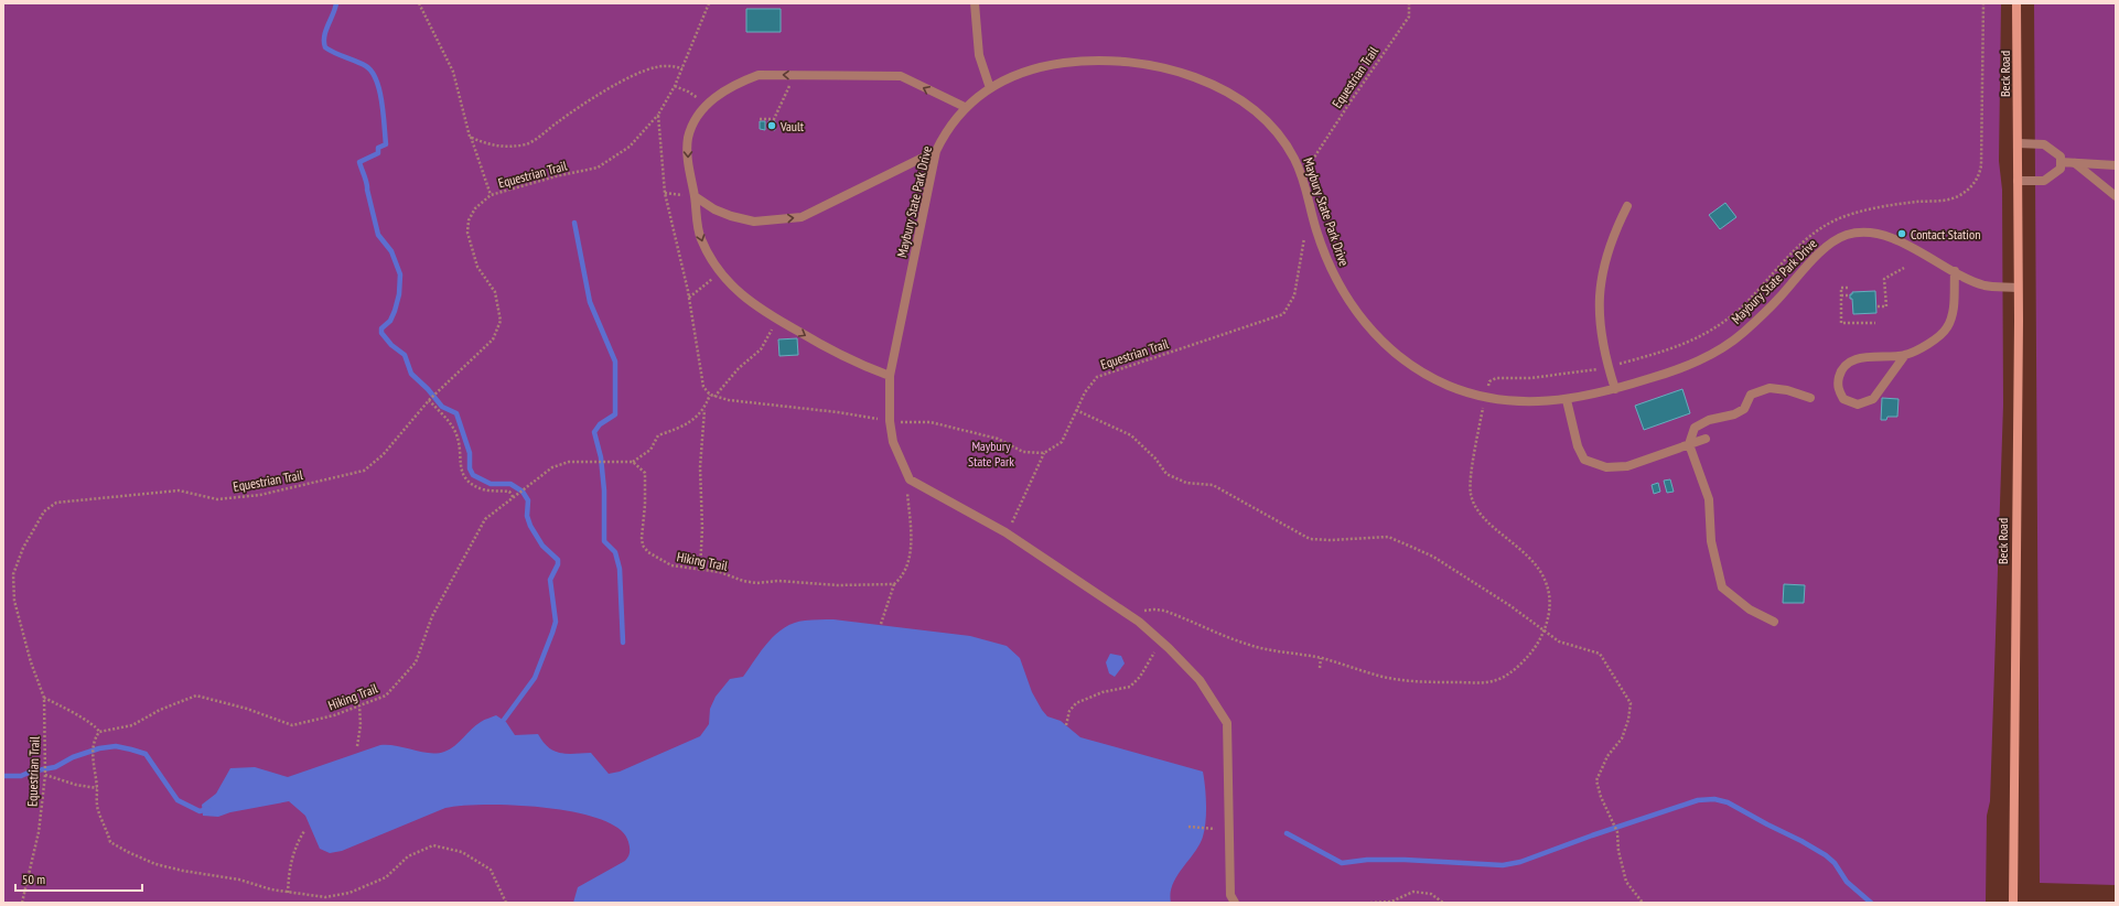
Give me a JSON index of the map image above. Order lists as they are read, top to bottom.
{
  "streets": {
    "main road": ["Beck Road"],
    "street": ["Maybury State Park Drive"],
    "path": ["Equestrian Trail", "Hiking Trail"]
  },
  "crossings": [
    ["Beck Road", "Maybury State Park Drive"],
    ["Equestrian Trail", "Maybury State Park Drive"]
  ],
  "parks": ["Maybury State Park"],
  "places": ["Vault", "Contact Station"],
  "scale_bar": "50 m"
}
